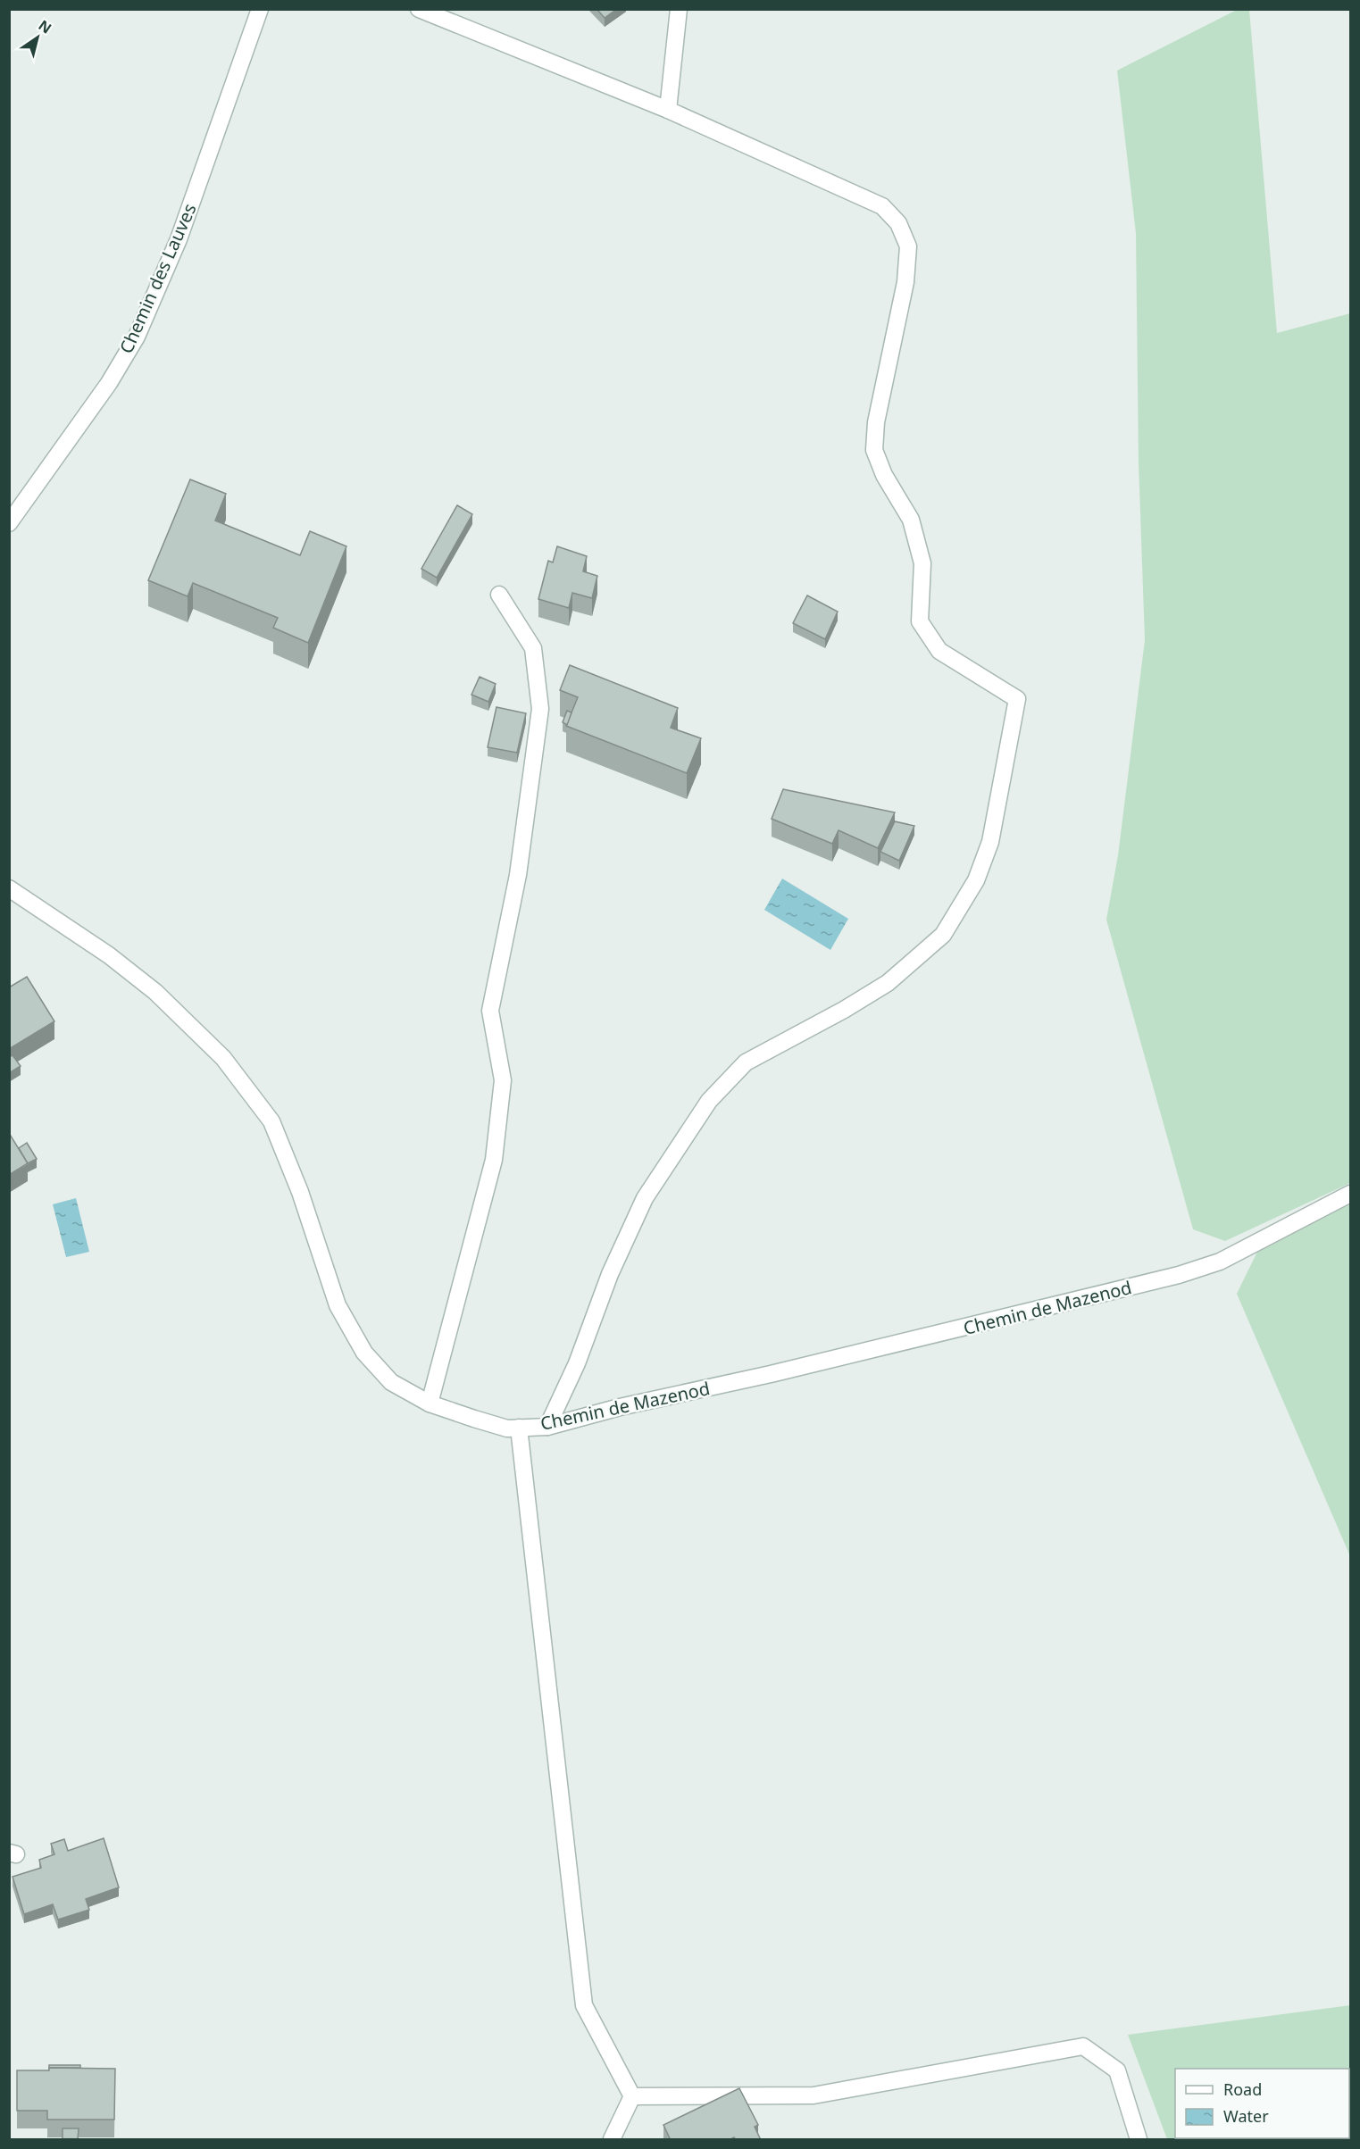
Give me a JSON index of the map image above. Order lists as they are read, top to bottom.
{
  "streets": {
    "street": ["Chemin des Lauves", "Chemin de Mazenod"]
  },
  "legend": ["Road", "Water"],
  "north": "top right"
}
